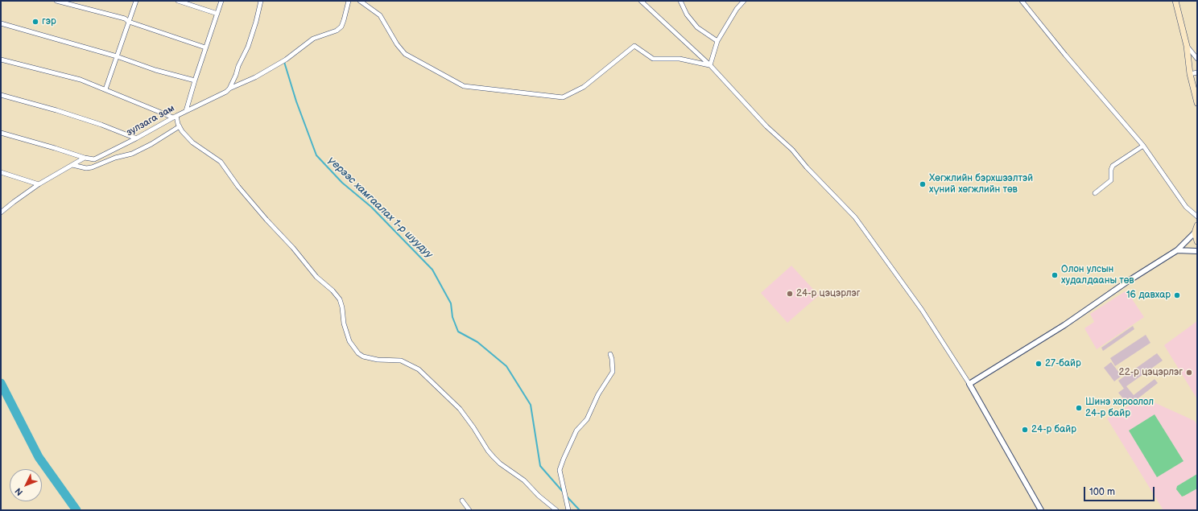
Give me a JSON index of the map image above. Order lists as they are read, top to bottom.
{
  "streets": {
    "street": ["зулзага зам"]
  },
  "water": ["үерээс хамгаалах 1-р шуудуу"],
  "places": [
    "гэр",
    "Хөгжлийн бэрхшээлтэй хүний хөгжлийн төв",
    "Олон улсын худалдааны төв",
    "24-р цэцэрлэг",
    "16 давхар",
    "27-байр",
    "22-р цэцэрлэг",
    "Шинэ хороолол 24-р байр",
    "24-р байр"
  ],
  "scale_bar": "100 m",
  "north": "bottom left"
}
